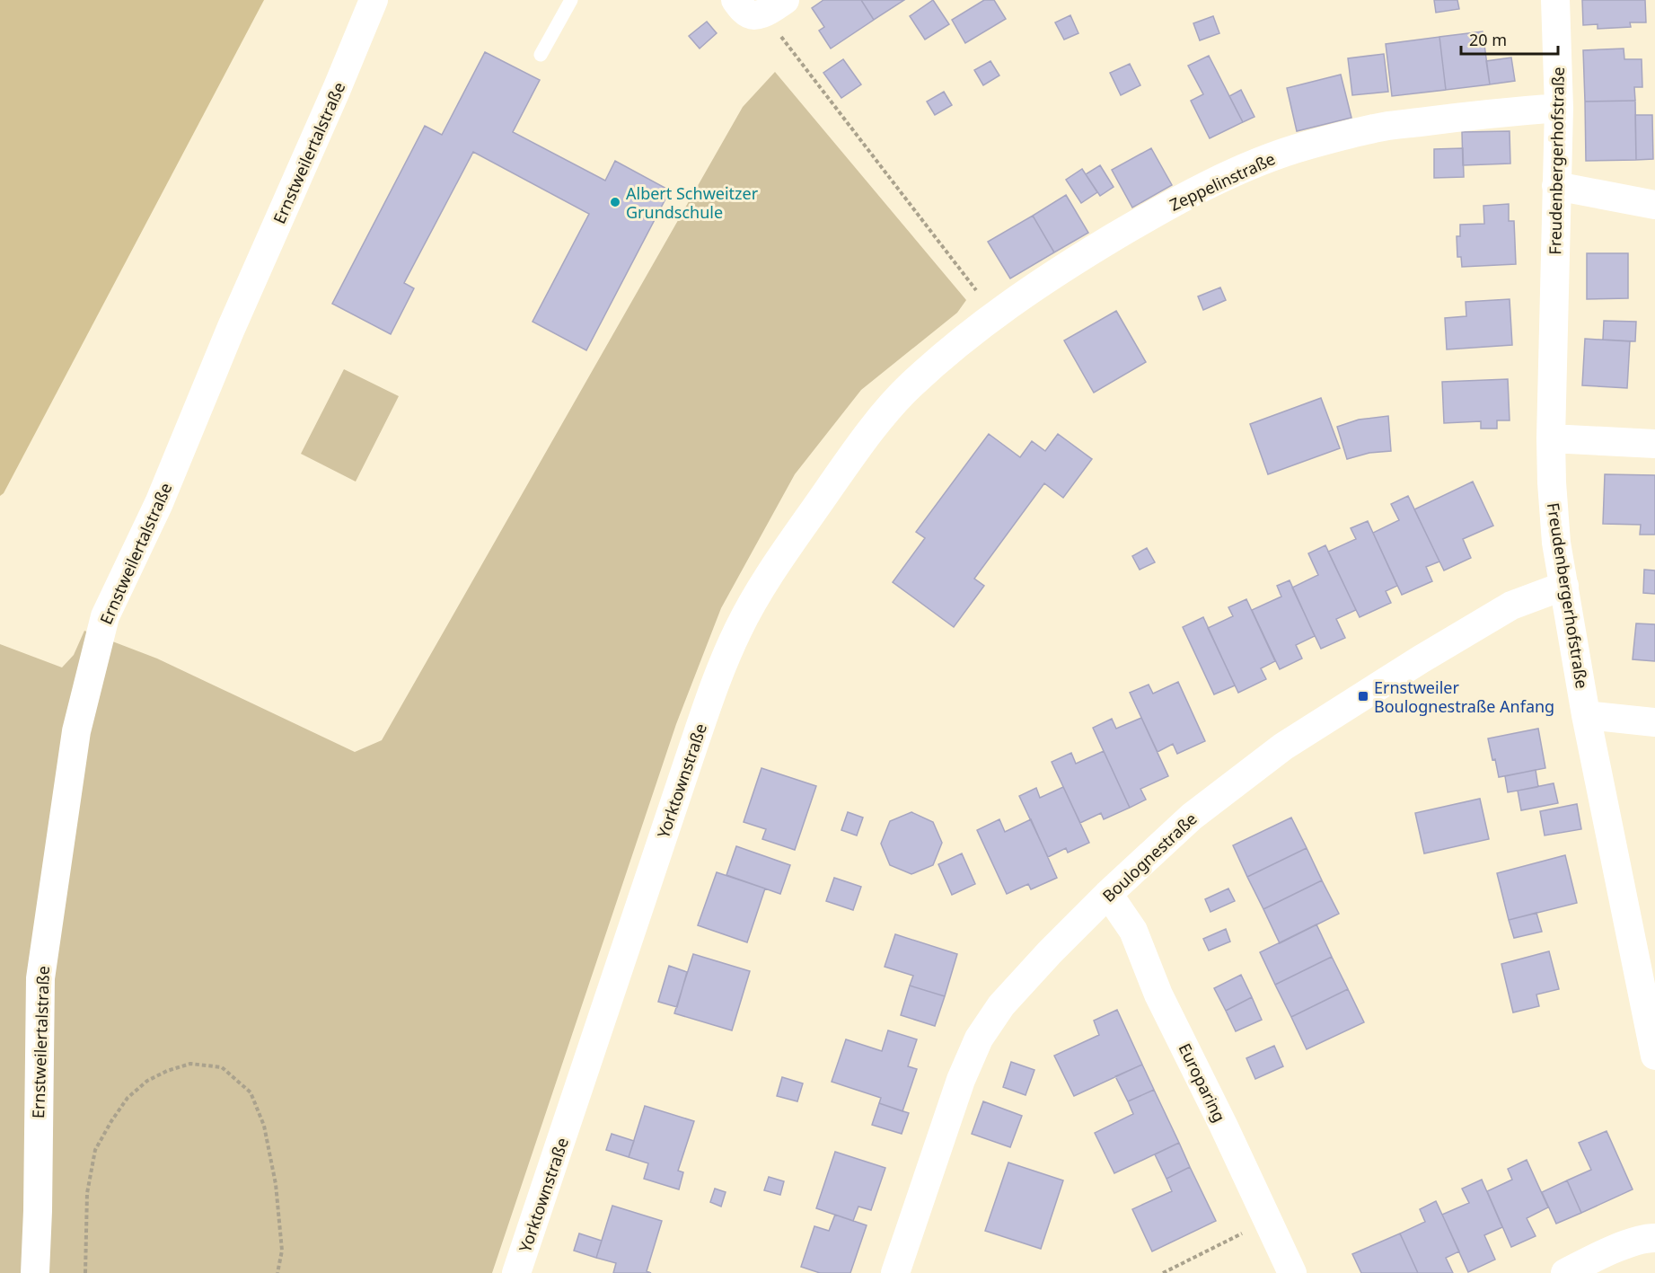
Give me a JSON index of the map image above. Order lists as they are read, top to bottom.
{
  "streets": {
    "street": [
      "Ernstweilertalstraße",
      "Freudenbergerhofstraße",
      "Zeppelinstraße",
      "Yorktownstraße",
      "Boulognestraße",
      "Europaring"
    ]
  },
  "crossings": [
    ["Freudenbergerhofstraße", "Zeppelinstraße"],
    ["Freudenbergerhofstraße", "Boulognestraße"],
    ["Zeppelinstraße", "Yorktownstraße"],
    ["Boulognestraße", "Europaring"]
  ],
  "places": {
    "other": ["Albert Schweitzer Grundschule"],
    "transit": ["Ernstweiler Boulognestraße Anfang"]
  },
  "scale_bar": "20 m"
}
